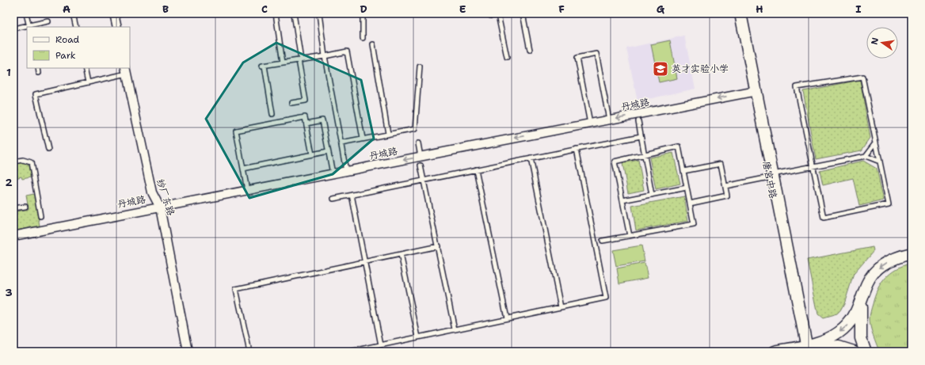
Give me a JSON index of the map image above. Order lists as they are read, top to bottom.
{
  "streets": {
    "main road": ["唐宫中路"],
    "street": ["丹城路", "纱厂东路"]
  },
  "crossings": [
    ["丹城路", "唐宫中路"],
    ["丹城路", "纱厂东路"]
  ],
  "one_way": ["丹城路"],
  "places": {
    "school or university": ["英才实验小学"]
  },
  "legend": ["Road", "Park"],
  "north": "left",
  "grid": {
    "columns": [
      "A",
      "B",
      "C",
      "D",
      "E",
      "F",
      "G",
      "H",
      "I"
    ],
    "rows": ["1", "2", "3"]
  }
}
